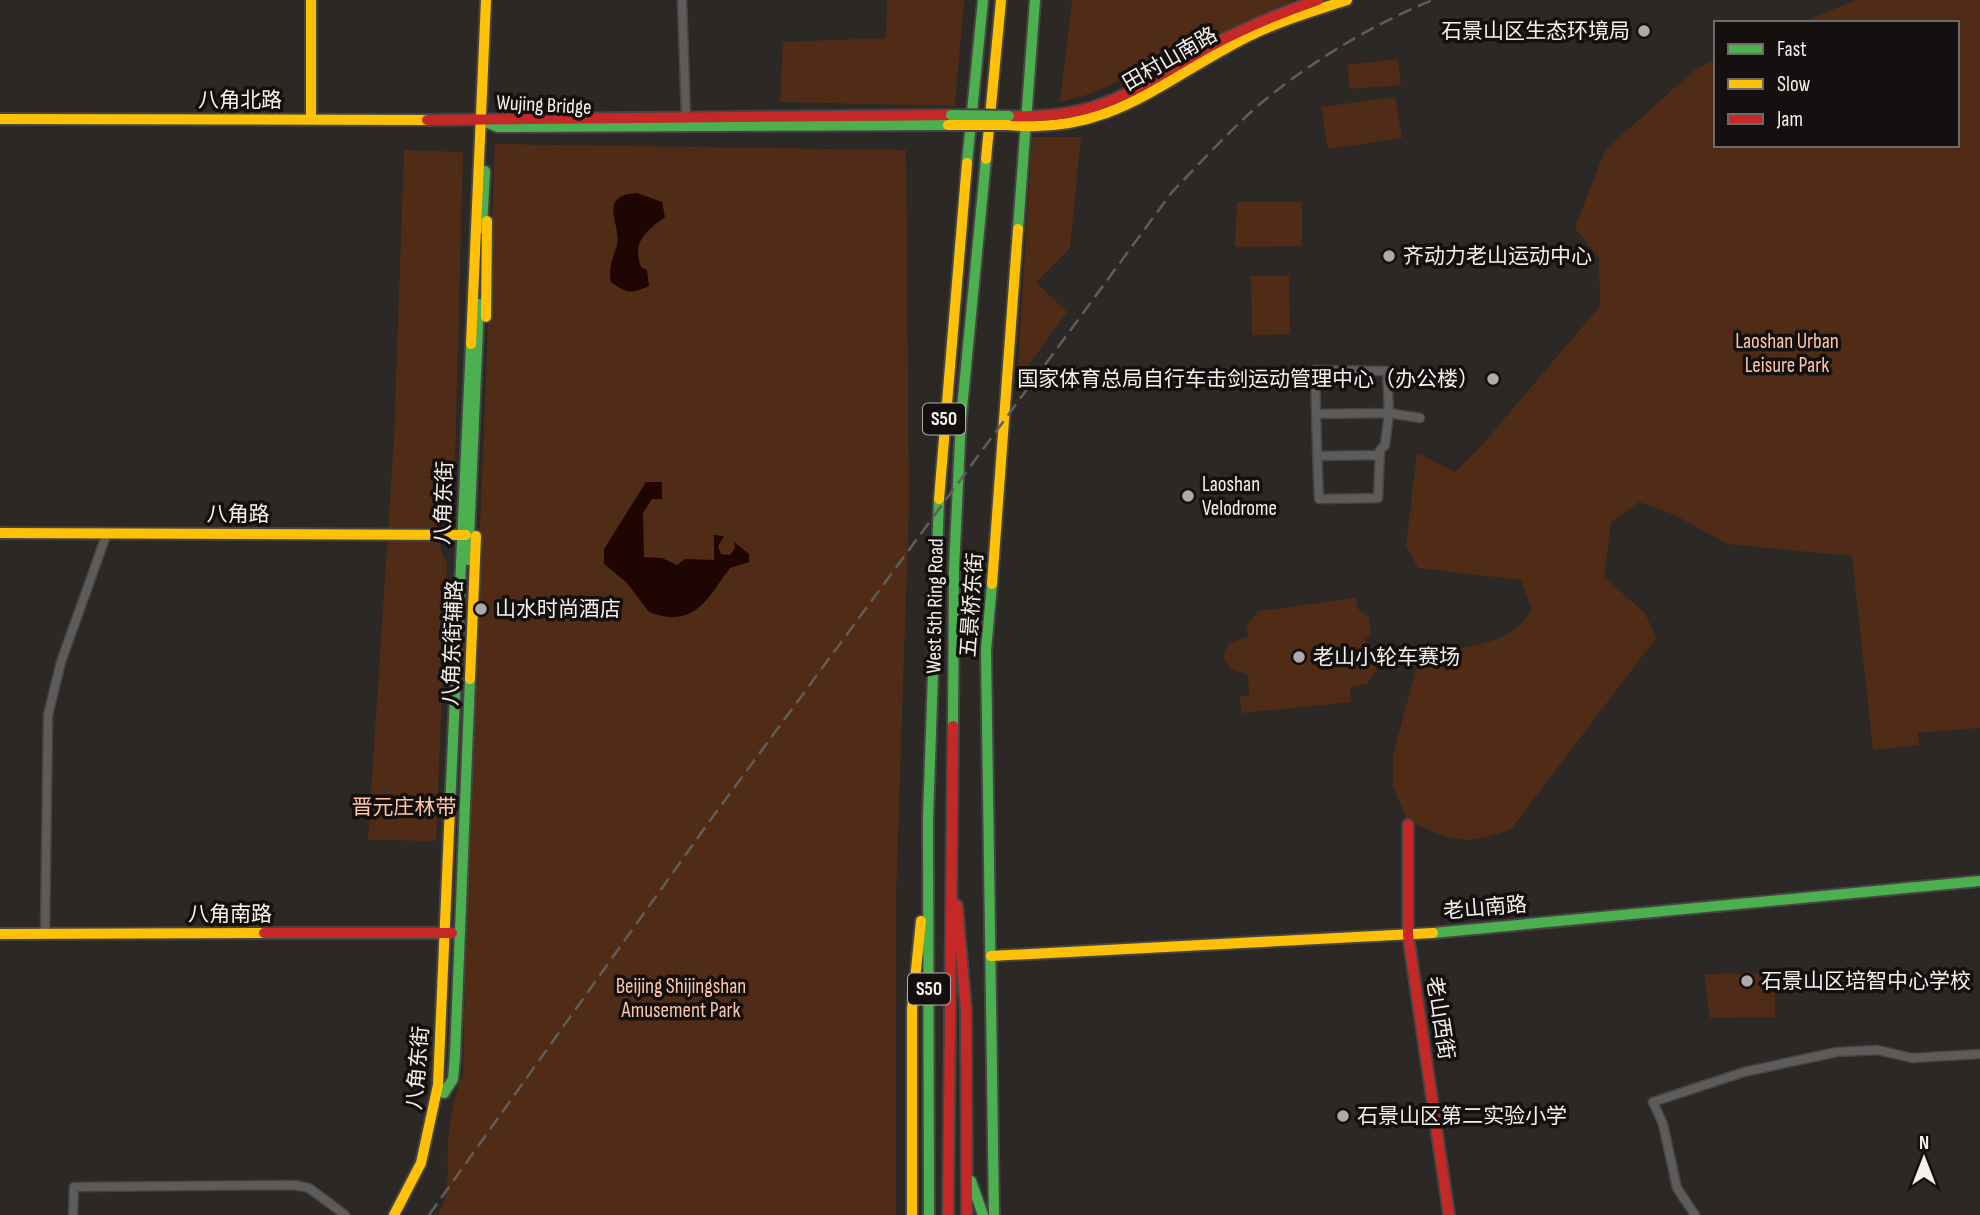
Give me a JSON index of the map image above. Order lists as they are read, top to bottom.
{
  "streets": {
    "main road": [
      "田村山南路",
      "八角北路",
      "Wujing Bridge",
      "S50",
      "八角东街",
      "八角路",
      "五景桥东街",
      "West 5th Ring Road",
      "老山南路",
      "八角南路",
      "老山西街"
    ]
  },
  "crossings": [
    ["田村山南路", "Wujing Bridge"],
    ["田村山南路", "五景桥东街"],
    ["八角北路", "Wujing Bridge"],
    ["八角北路", "八角东街"],
    ["Wujing Bridge", "八角东街"],
    ["八角东街", "八角路"],
    ["八角东街", "八角南路"],
    ["五景桥东街", "老山南路"],
    ["老山南路", "老山西街"]
  ],
  "parks": ["Laoshan Urban Leisure Park", "晋元庄林带", "Beijing Shijingshan Amusement Park"],
  "places": [
    "石景山区生态环境局",
    "齐动力老山运动中心",
    "国家体育总局自行车击剑运动管理中心（办公楼）",
    "Laoshan Velodrome",
    "山水时尚酒店",
    "老山小轮车赛场",
    "石景山区培智中心学校",
    "石景山区第二实验小学"
  ],
  "legend": ["Fast", "Slow", "Jam"],
  "north": "top"
}
